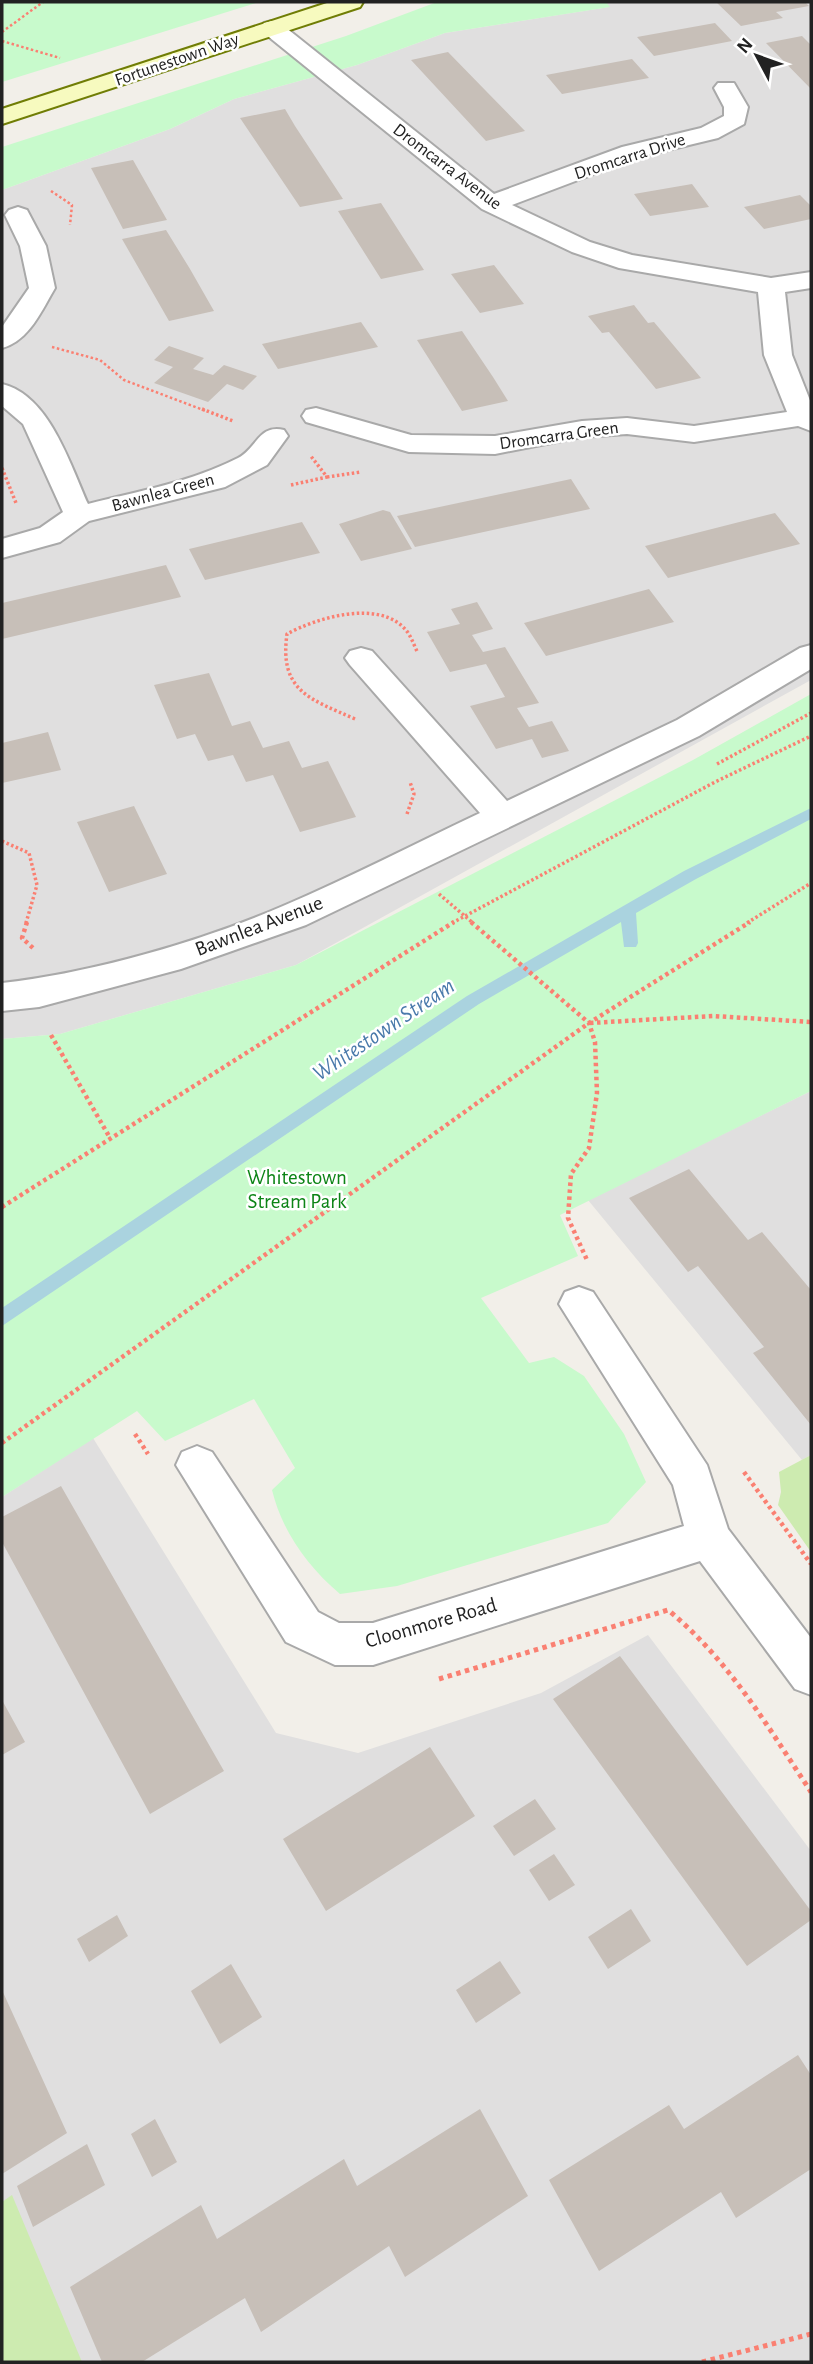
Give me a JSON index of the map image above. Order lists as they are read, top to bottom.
{
  "streets": {
    "street": [
      "Fortunestown Way",
      "Dromcarra Drive",
      "Dromcarra Avenue",
      "Dromcarra Green",
      "Bawnlea Green",
      "Bawnlea Avenue",
      "Cloonmore Road"
    ]
  },
  "crossings": [
    ["Fortunestown Way", "Dromcarra Avenue"],
    ["Dromcarra Drive", "Dromcarra Avenue"]
  ],
  "water": ["Whitestown Stream"],
  "parks": ["Whitestown Stream Park"],
  "north": "top left"
}
